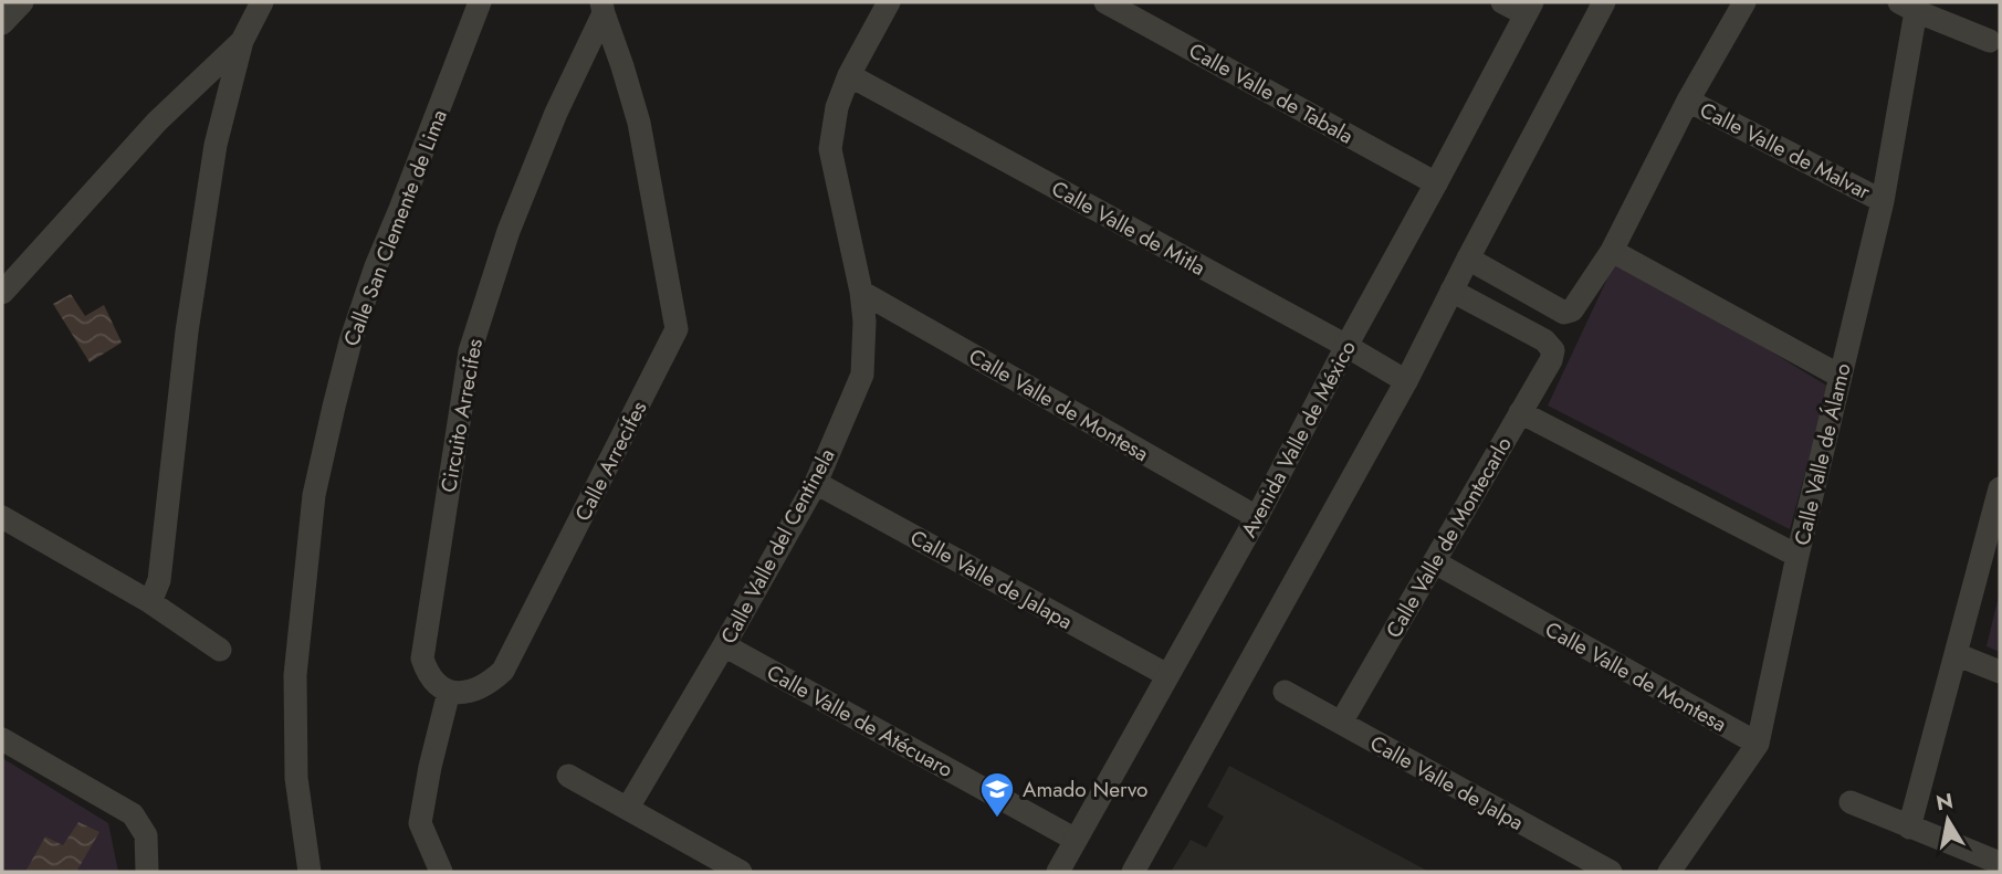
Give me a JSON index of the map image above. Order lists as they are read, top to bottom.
{
  "streets": {
    "street": [
      "Calle Valle de Tabala",
      "Calle Valle de Malvar",
      "Calle San Clemente de Lima",
      "Calle Valle de Mitla",
      "Calle Valle de Montesa",
      "Circuito Arrecifes",
      "Avenida Valle de México",
      "Calle Valle de Álamo",
      "Calle Arrecifes",
      "Calle Valle de Montecarlo",
      "Calle Valle del Centinela",
      "Calle Valle de Jalapa",
      "Calle Valle de Atécuaro",
      "Calle Valle de Jalpa"
    ]
  },
  "crossings": [
    ["Calle Valle de Tabala", "Avenida Valle de México"],
    ["Calle Valle de Malvar", "Calle Valle de Álamo"],
    ["Calle Valle de Mitla", "Avenida Valle de México"],
    ["Calle Valle de Mitla", "Calle Valle del Centinela"],
    ["Calle Valle de Montesa", "Avenida Valle de México"],
    ["Calle Valle de Montesa", "Calle Valle de Álamo"],
    ["Calle Valle de Montesa", "Calle Valle de Montecarlo"],
    ["Calle Valle de Montesa", "Calle Valle del Centinela"],
    ["Circuito Arrecifes", "Calle Arrecifes"],
    ["Avenida Valle de México", "Calle Valle de Jalapa"],
    ["Avenida Valle de México", "Calle Valle de Atécuaro"],
    ["Calle Valle de Montecarlo", "Calle Valle de Jalpa"],
    ["Calle Valle del Centinela", "Calle Valle de Jalapa"],
    ["Calle Valle del Centinela", "Calle Valle de Atécuaro"]
  ],
  "places": {
    "school or university": ["Amado Nervo"]
  },
  "north": "top"
}
